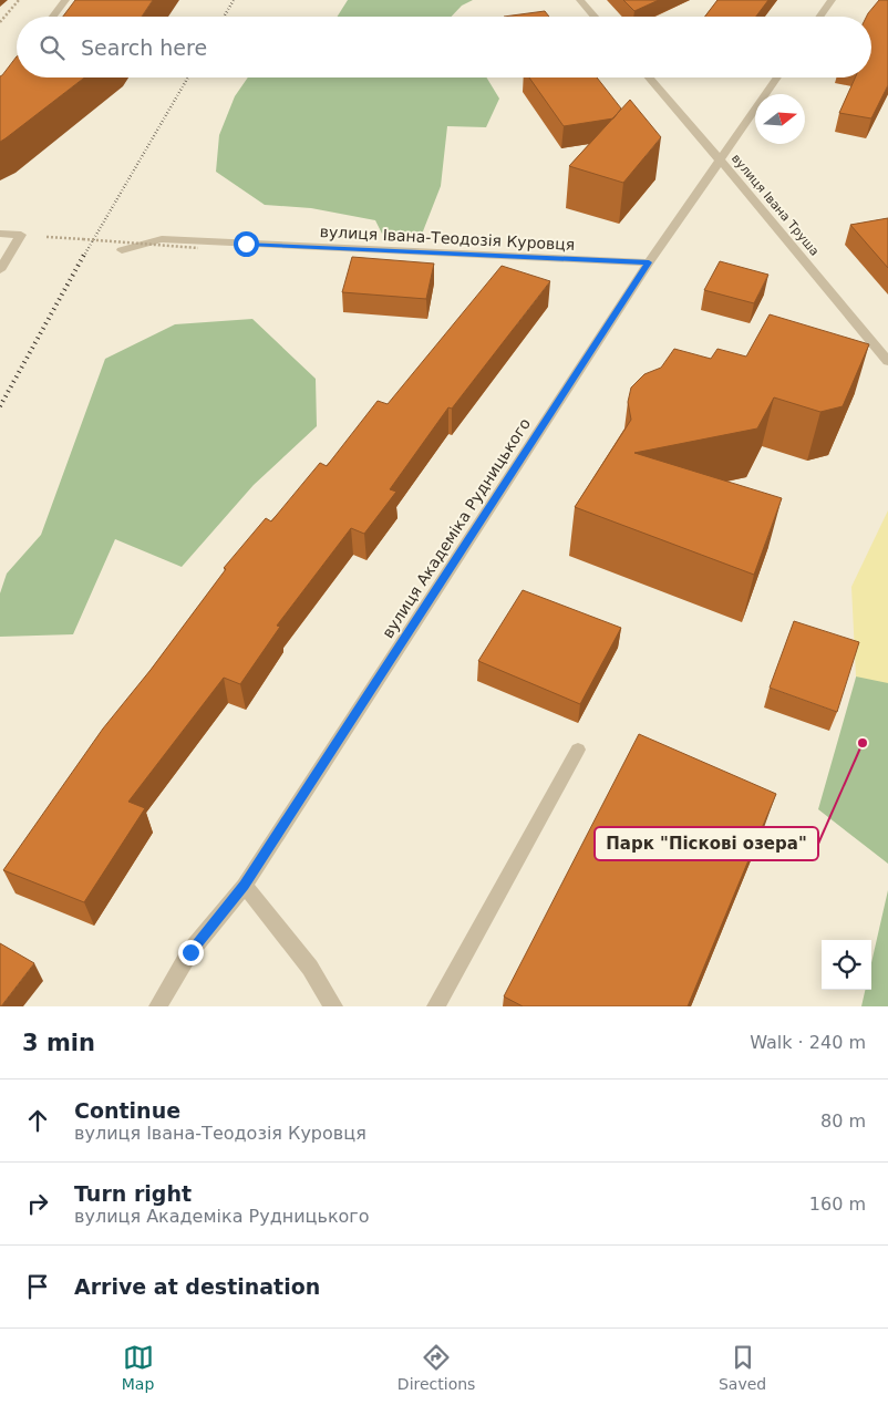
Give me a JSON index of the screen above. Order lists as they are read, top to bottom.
{
  "streets": {
    "street": ["вулиця Івана Труша", "вулиця Івана-Теодозія Куровця", "вулиця Академіка Рудницького"]
  },
  "crossings": [
    ["вулиця Івана Труша", "вулиця Академіка Рудницького"],
    ["вулиця Івана-Теодозія Куровця", "вулиця Академіка Рудницького"]
  ],
  "places": ["Парк \"Піскові озера\""],
  "north": "right",
  "page": {
    "search": "Search here",
    "heading": ["3 min", "Walk · 240 m"],
    "list": [
      ["Continue", "вулиця Івана-Теодозія Куровця", "80 m"],
      ["Turn right", "вулиця Академіка Рудницького", "160 m"],
      "Arrive at destination"
    ],
    "nav": ["Map", "Directions", "Saved"]
  }
}
